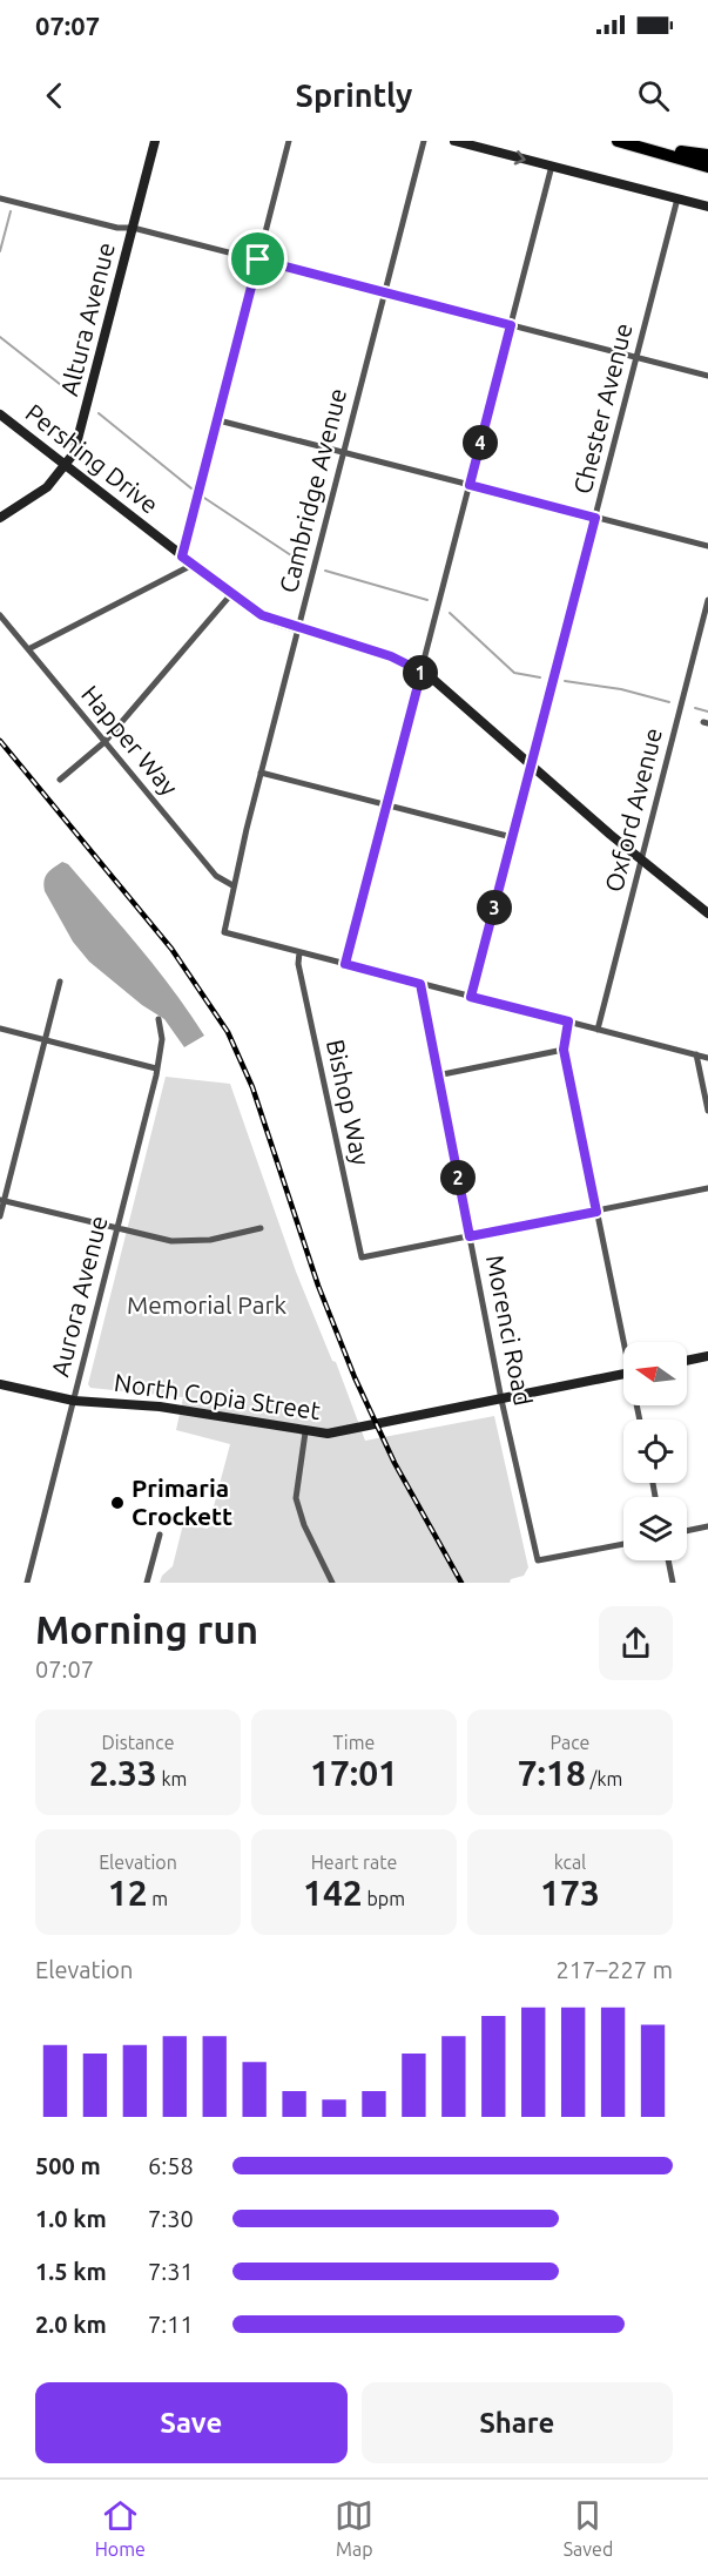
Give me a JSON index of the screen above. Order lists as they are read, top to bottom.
{
  "streets": {
    "main road": ["Altura Avenue", "Pershing Drive", "North Copia Street"],
    "street": [
      "Chester Avenue",
      "Cambridge Avenue",
      "Happer Way",
      "Oxford Avenue",
      "Bishop Way",
      "Aurora Avenue",
      "Morenci Road"
    ]
  },
  "crossings": [
    ["Altura Avenue", "Pershing Drive"],
    ["Chester Avenue", "Pershing Drive"],
    ["Pershing Drive", "Cambridge Avenue"],
    ["Pershing Drive", "Oxford Avenue"],
    ["Cambridge Avenue", "Happer Way"],
    ["Cambridge Avenue", "Bishop Way"],
    ["Bishop Way", "Morenci Road"],
    ["Aurora Avenue", "North Copia Street"],
    ["Morenci Road", "North Copia Street"]
  ],
  "parks": ["Memorial Park"],
  "places": ["Primaria Crockett"],
  "north": "left",
  "page": {
    "status": "07:07",
    "header": "Sprintly",
    "pins": [
      "4",
      "1",
      "3",
      "2"
    ],
    "heading": ["Morning run", "07:07"],
    "stats": [
      ["Distance", "2.33 km"],
      ["Time", "17:01"],
      ["Pace", "7:18 /km"],
      ["Elevation", "12 m"],
      ["Heart rate", "142 bpm"],
      ["kcal", "173"]
    ],
    "chart": ["Elevation", "217–227 m"],
    "list": [
      {
        "name": "500 m",
        "note": "6:58"
      },
      {
        "name": "1.0 km",
        "note": "7:30"
      },
      {
        "name": "1.5 km",
        "note": "7:31"
      },
      {
        "name": "2.0 km",
        "note": "7:11"
      }
    ],
    "buttons": ["Save", "Share"],
    "tabs": ["Home", "Map", "Saved"]
  }
}
